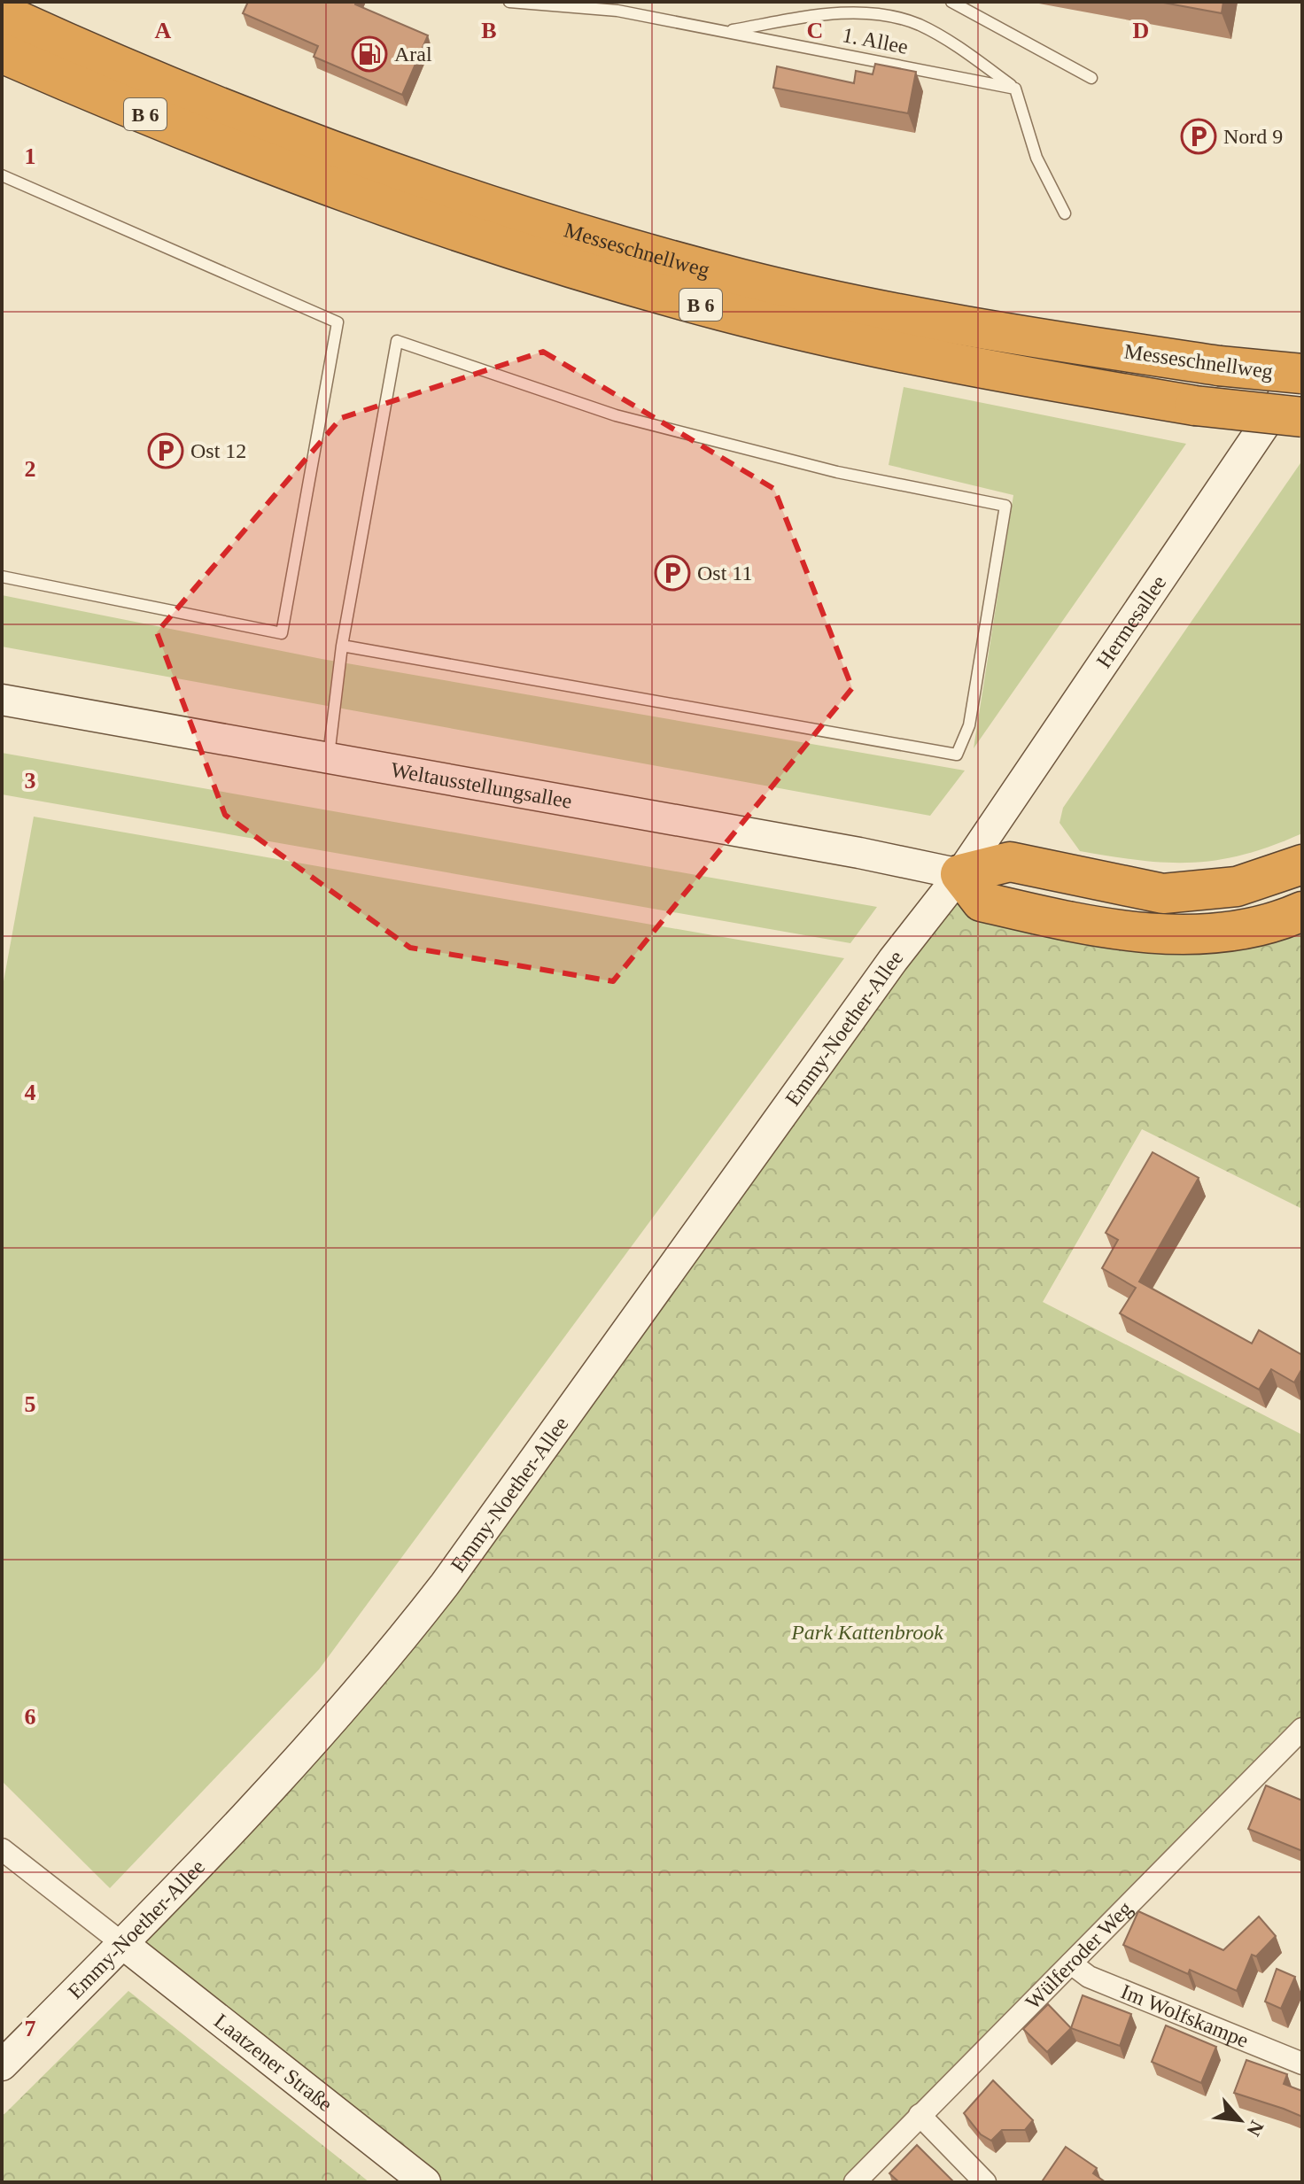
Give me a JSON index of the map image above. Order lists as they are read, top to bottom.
{
  "streets": {
    "highway": ["B 6", "Messeschnellweg"],
    "main road": [
      "Hermesallee",
      "Weltausstellungsallee",
      "Emmy-Noether-Allee",
      "Laatzener Straße"
    ],
    "street": ["Wülferoder Weg", "Im Wolfskampe"],
    "lane": ["1. Allee"]
  },
  "crossings": [
    ["Messeschnellweg", "Hermesallee"],
    ["Hermesallee", "Weltausstellungsallee"],
    ["Hermesallee", "Emmy-Noether-Allee"],
    ["Weltausstellungsallee", "Emmy-Noether-Allee"],
    ["Emmy-Noether-Allee", "Laatzener Straße"],
    ["Wülferoder Weg", "Im Wolfskampe"]
  ],
  "parks": ["Park Kattenbrook"],
  "places": {
    "fuel station": ["Aral"],
    "parking": ["Nord 9", "Ost 12", "Ost 11"]
  },
  "north": "bottom right",
  "grid": {
    "columns": [
      "A",
      "B",
      "C",
      "D"
    ],
    "rows": [
      "1",
      "2",
      "3",
      "4",
      "5",
      "6",
      "7"
    ]
  }
}
